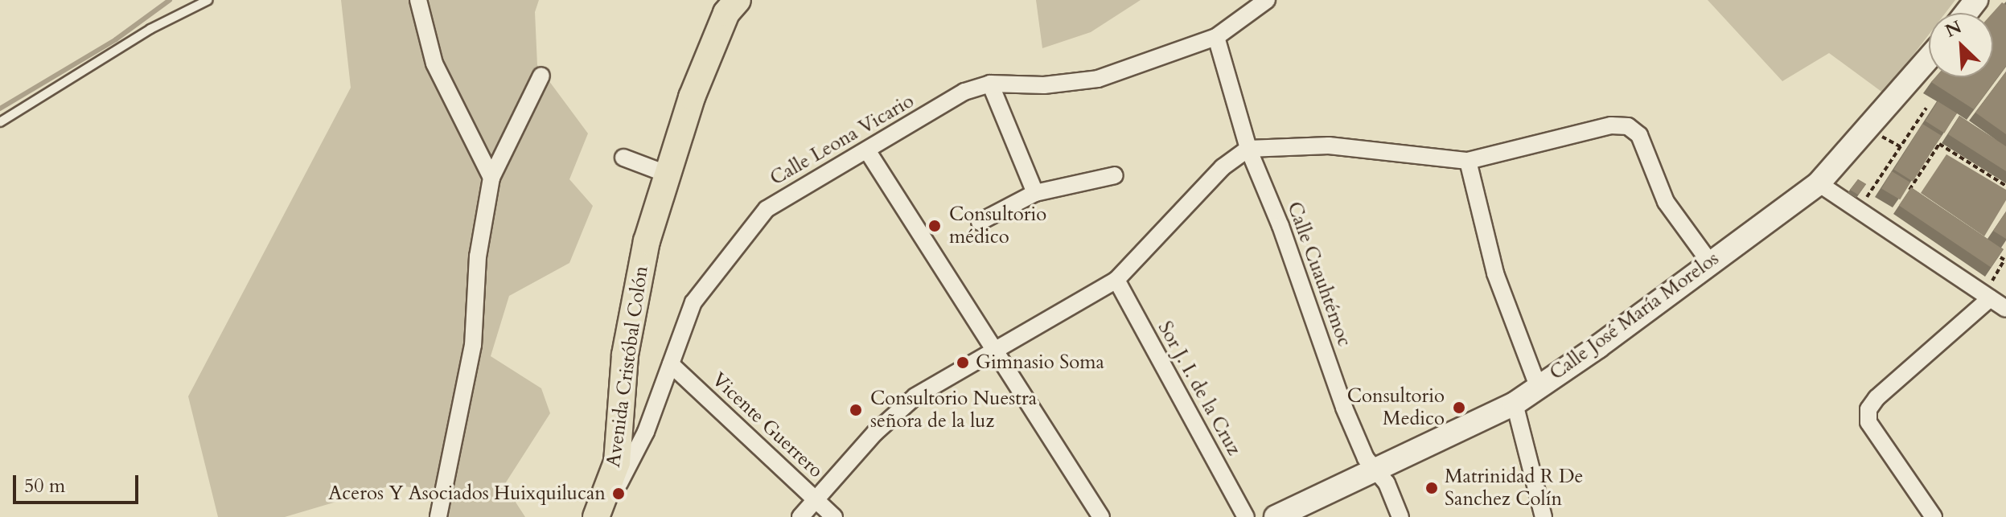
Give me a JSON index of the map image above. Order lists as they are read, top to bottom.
{
  "streets": {
    "main road": ["Calle José María Morelos", "Avenida Cristóbal Colón"],
    "street": [
      "Calle Leona Vicario",
      "Calle Cuauhtémoc",
      "Sor J. I. de la Cruz",
      "Vicente Guerrero"
    ]
  },
  "crossings": [
    ["Calle Leona Vicario", "Calle Cuauhtémoc"],
    ["Calle Leona Vicario", "Vicente Guerrero"],
    ["Calle Cuauhtémoc", "Calle José María Morelos"]
  ],
  "places": [
    "Consultorio médico",
    "Gimnasio Soma",
    "Consultorio Medico",
    "Consultorio Nuestra señora de la luz",
    "Matrinidad R De Sanchez Colín",
    "Aceros Y Asociados Huixquilucan"
  ],
  "scale_bar": "50 m",
  "north": "top left"
}
